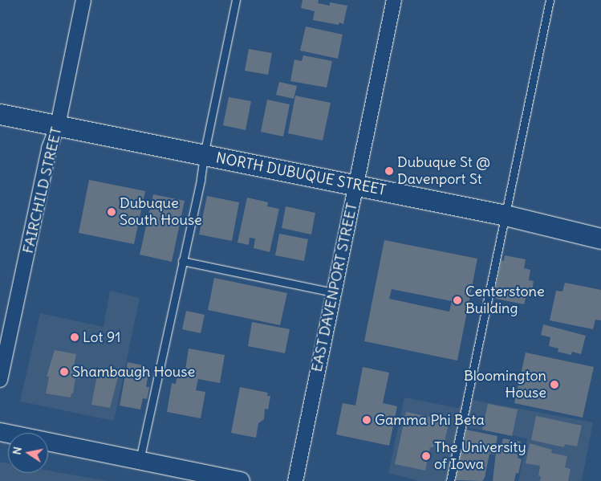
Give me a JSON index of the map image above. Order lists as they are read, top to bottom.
{
  "streets": {
    "main road": ["NORTH DUBUQUE STREET"],
    "street": ["FAIRCHILD STREET", "EAST DAVENPORT STREET"]
  },
  "crossings": [
    ["NORTH DUBUQUE STREET", "FAIRCHILD STREET"],
    ["NORTH DUBUQUE STREET", "EAST DAVENPORT STREET"]
  ],
  "places": [
    "Dubuque St @ Davenport St",
    "Dubuque South House",
    "Centerstone Building",
    "Lot 91",
    "Shambaugh House",
    "Bloomington House",
    "Gamma Phi Beta",
    "The University of Iowa"
  ],
  "north": "left"
}
